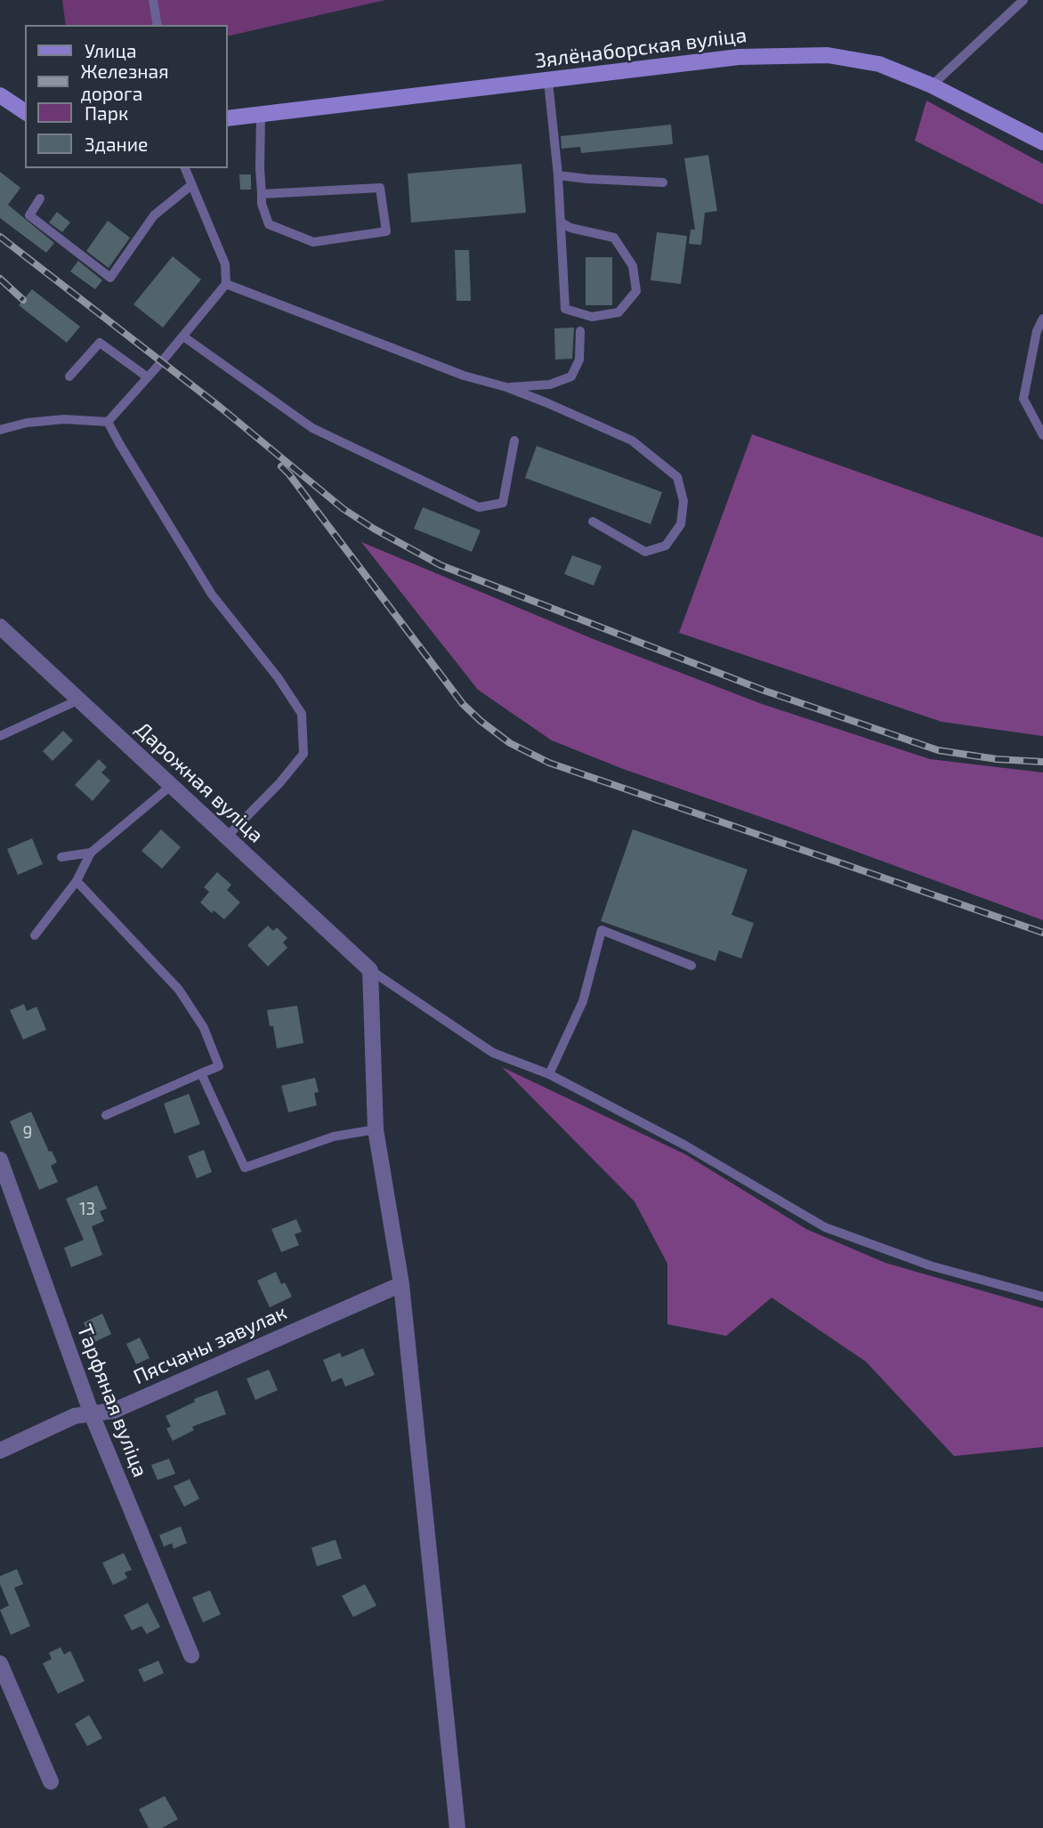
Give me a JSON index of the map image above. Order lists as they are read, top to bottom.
{
  "streets": {
    "main road": ["Зялёнаборская вуліца"],
    "street": ["Дарожная вуліца", "Пясчаны завулак", "Тарфяная вуліца"]
  },
  "crossings": [
    ["Пясчаны завулак", "Тарфяная вуліца"]
  ],
  "house_numbers": ["9", "13"],
  "legend": [
    "Улица",
    "Железная дорога",
    "Парк",
    "Здание"
  ]
}
